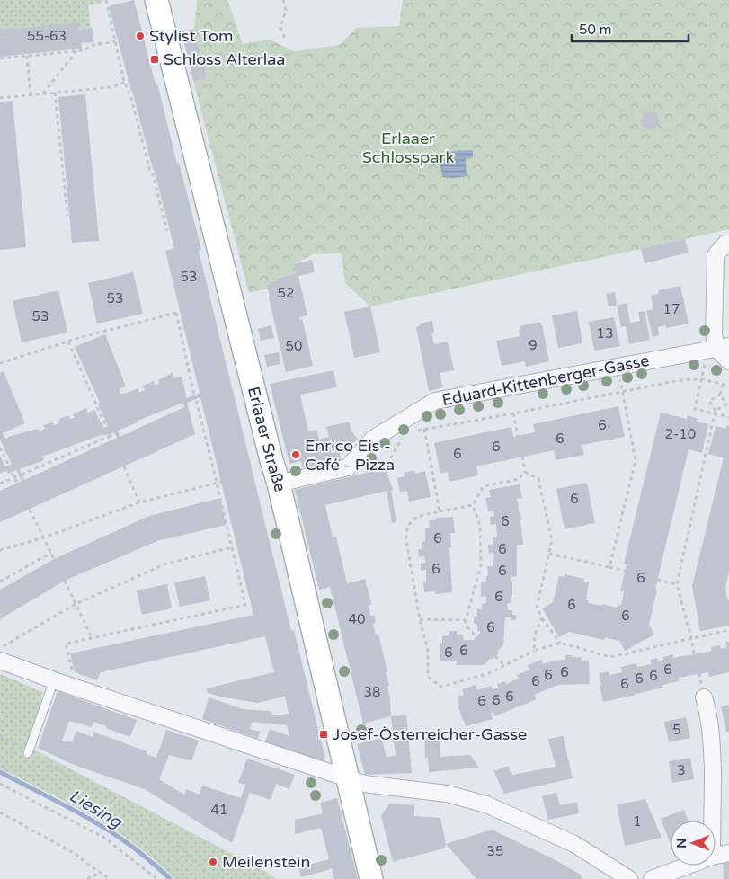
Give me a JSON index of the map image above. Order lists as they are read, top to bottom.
{
  "streets": {
    "main road": ["Erlaaer Straße"],
    "street": ["Eduard-Kittenberger-Gasse"]
  },
  "water": ["Liesing"],
  "parks": ["Erlaaer Schlosspark"],
  "places": {
    "other": ["Stylist Tom", "Enrico Eis - Café - Pizza", "Meilenstein"],
    "transit": ["Schloss Alterlaa", "Josef-Österreicher-Gasse"]
  },
  "house_numbers": [
    "55-63",
    "53",
    "52",
    "53",
    "17",
    "53",
    "13",
    "9",
    "50",
    "6",
    "2-10",
    "6",
    "6",
    "6",
    "6",
    "6",
    "6",
    "6",
    "6",
    "6",
    "6",
    "6",
    "6",
    "6",
    "40",
    "6",
    "6",
    "6",
    "6",
    "6",
    "6",
    "6",
    "6",
    "6",
    "6",
    "38",
    "6",
    "6",
    "6",
    "5",
    "3",
    "41",
    "1",
    "35"
  ],
  "scale_bar": "50 m",
  "north": "left"
}
